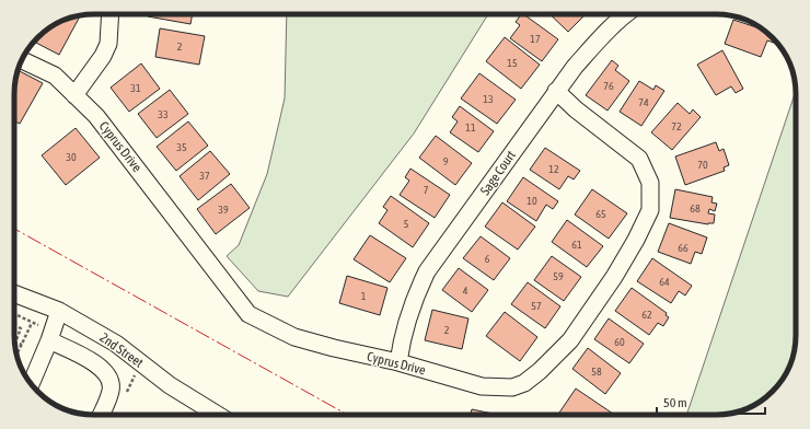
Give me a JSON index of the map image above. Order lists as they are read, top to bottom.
{
  "streets": {
    "street": ["Cyprus Drive", "Sage Court", "2nd Street"]
  },
  "crossings": [
    ["Cyprus Drive", "Sage Court"]
  ],
  "house_numbers": [
    "17",
    "2",
    "15",
    "76",
    "31",
    "13",
    "74",
    "33",
    "72",
    "11",
    "35",
    "30",
    "9",
    "70",
    "12",
    "37",
    "7",
    "10",
    "68",
    "39",
    "65",
    "5",
    "61",
    "66",
    "6",
    "59",
    "64",
    "4",
    "1",
    "57",
    "62",
    "2",
    "60",
    "58"
  ],
  "scale_bar": "50 m"
}
